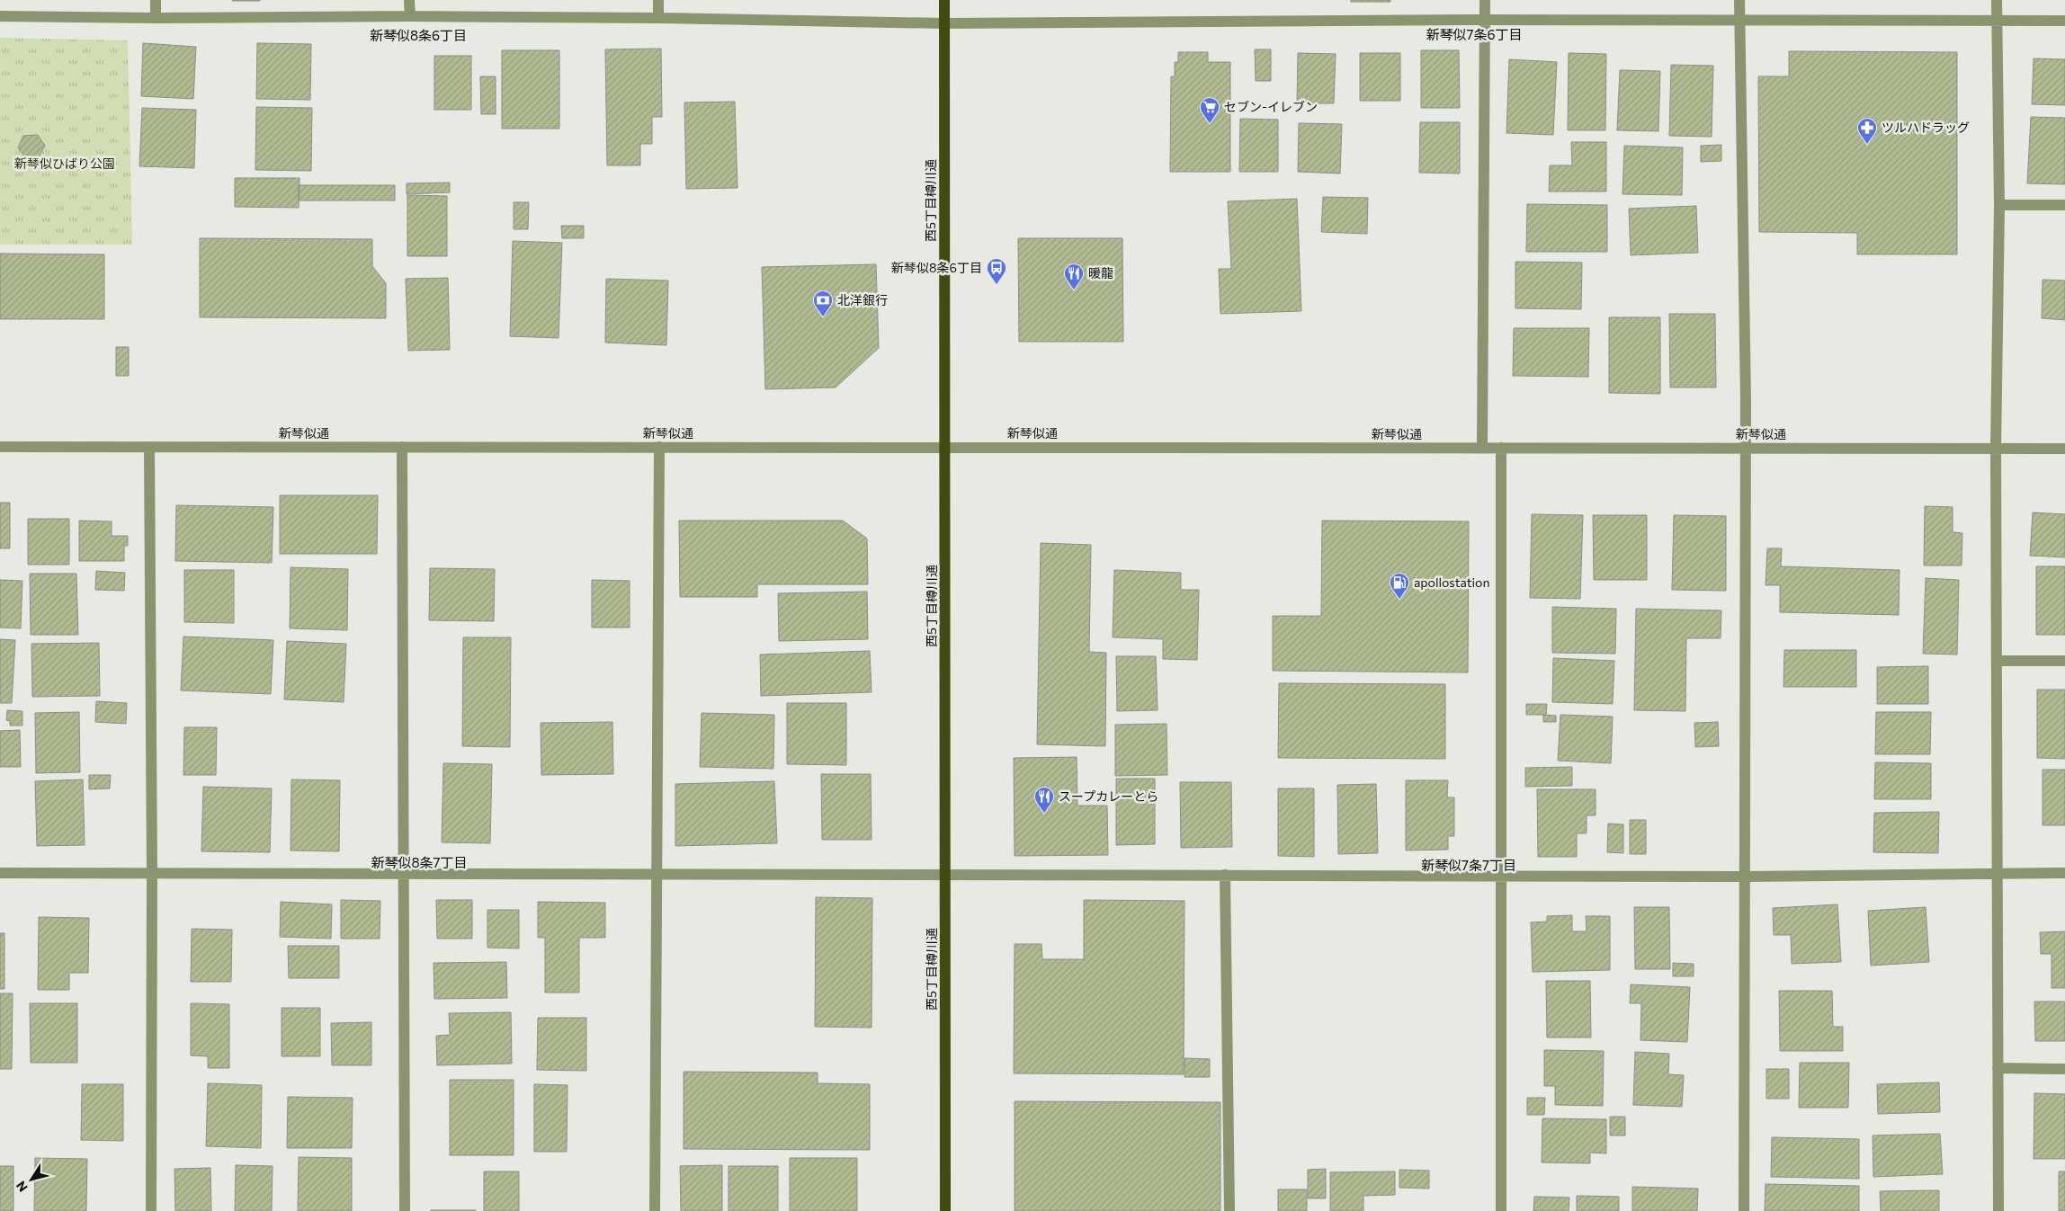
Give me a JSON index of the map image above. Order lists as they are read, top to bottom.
{
  "streets": {
    "main road": ["西5丁目樽川通"],
    "street": ["新琴似通"]
  },
  "crossings": [
    ["西5丁目樽川通", "新琴似通"]
  ],
  "districts": [
    "新琴似7条6丁目",
    "新琴似8条6丁目",
    "新琴似8条7丁目",
    "新琴似7条7丁目"
  ],
  "parks": ["新琴似ひばり公園"],
  "places": {
    "supermarket": ["セブン-イレブン"],
    "pharmacy": ["ツルハドラッグ"],
    "bus stop": ["新琴似8条6丁目"],
    "restaurant": ["暖龍", "スープカレーとら"],
    "bank": ["北洋銀行"],
    "fuel station": ["apollostation"]
  },
  "north": "bottom left"
}
